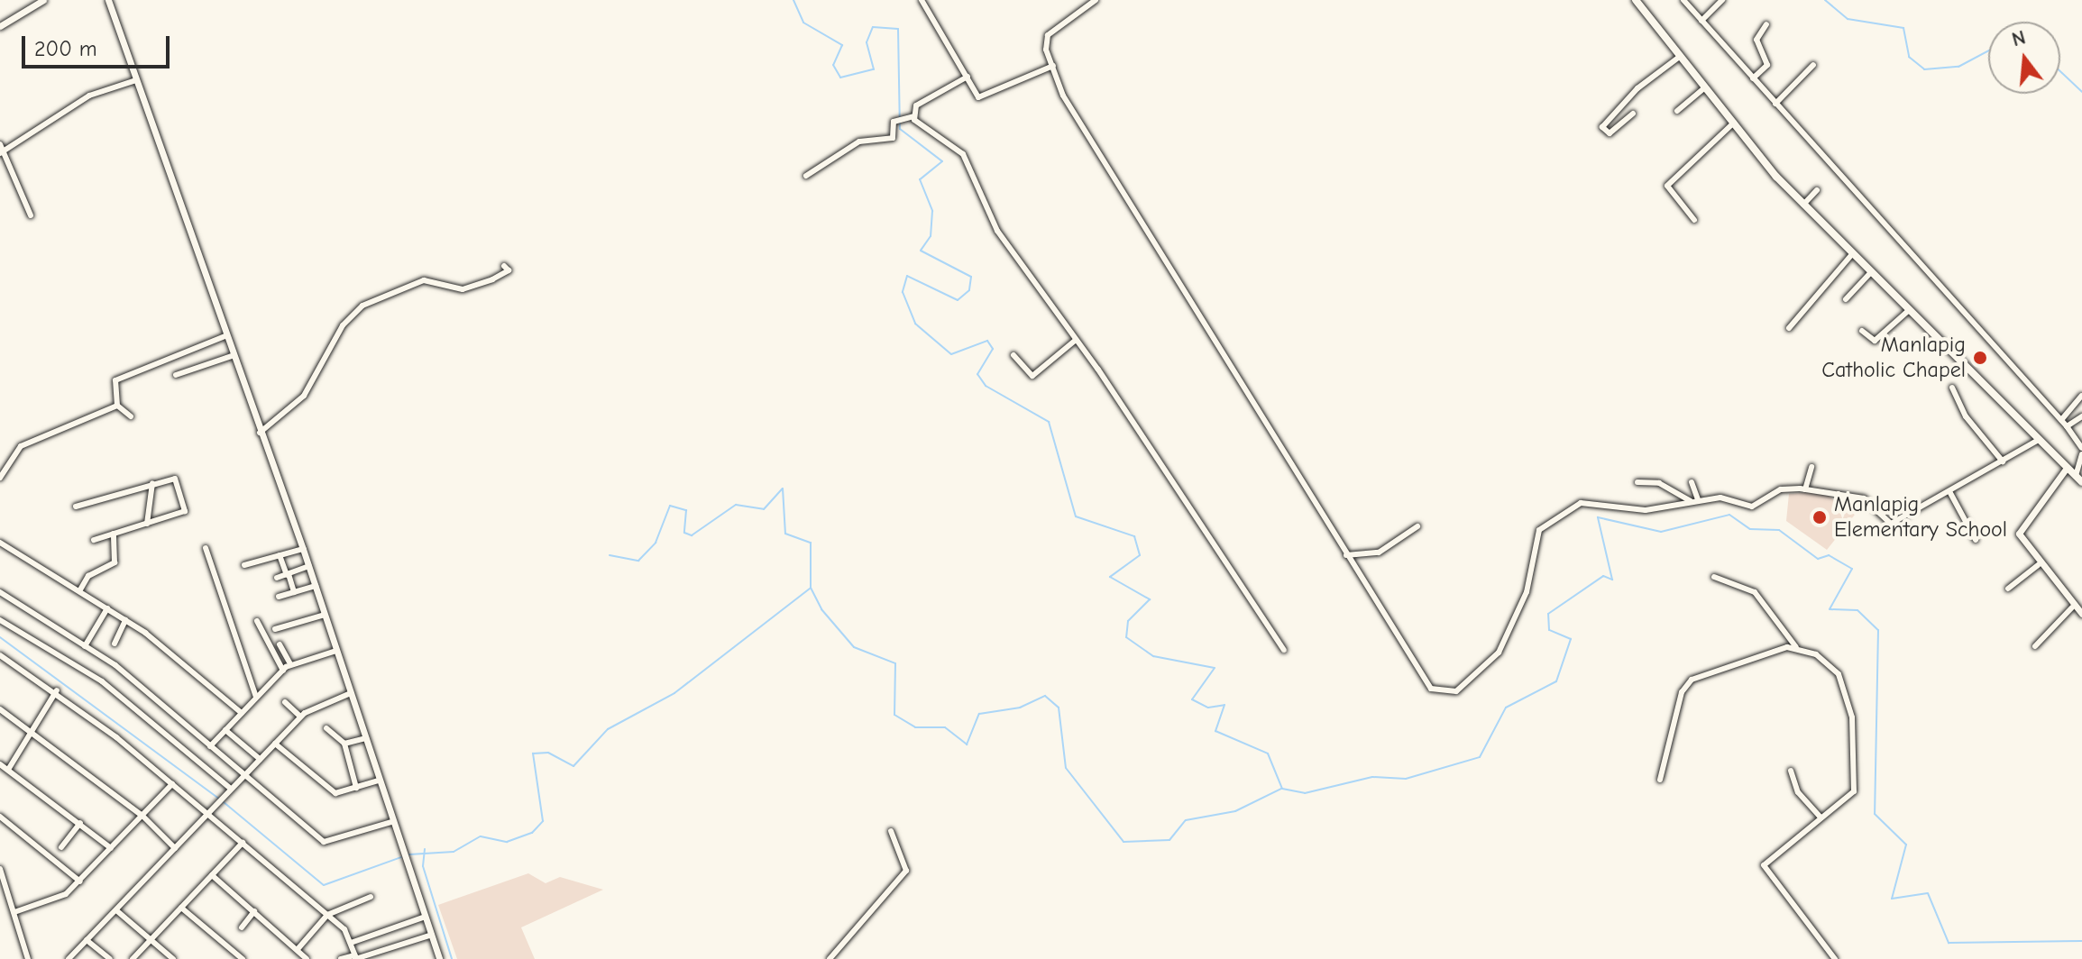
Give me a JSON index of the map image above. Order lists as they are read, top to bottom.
{
  "places": ["Manlapig Catholic Chapel", "Manlapig Elementary School"],
  "scale_bar": "200 m",
  "north": "top"
}
